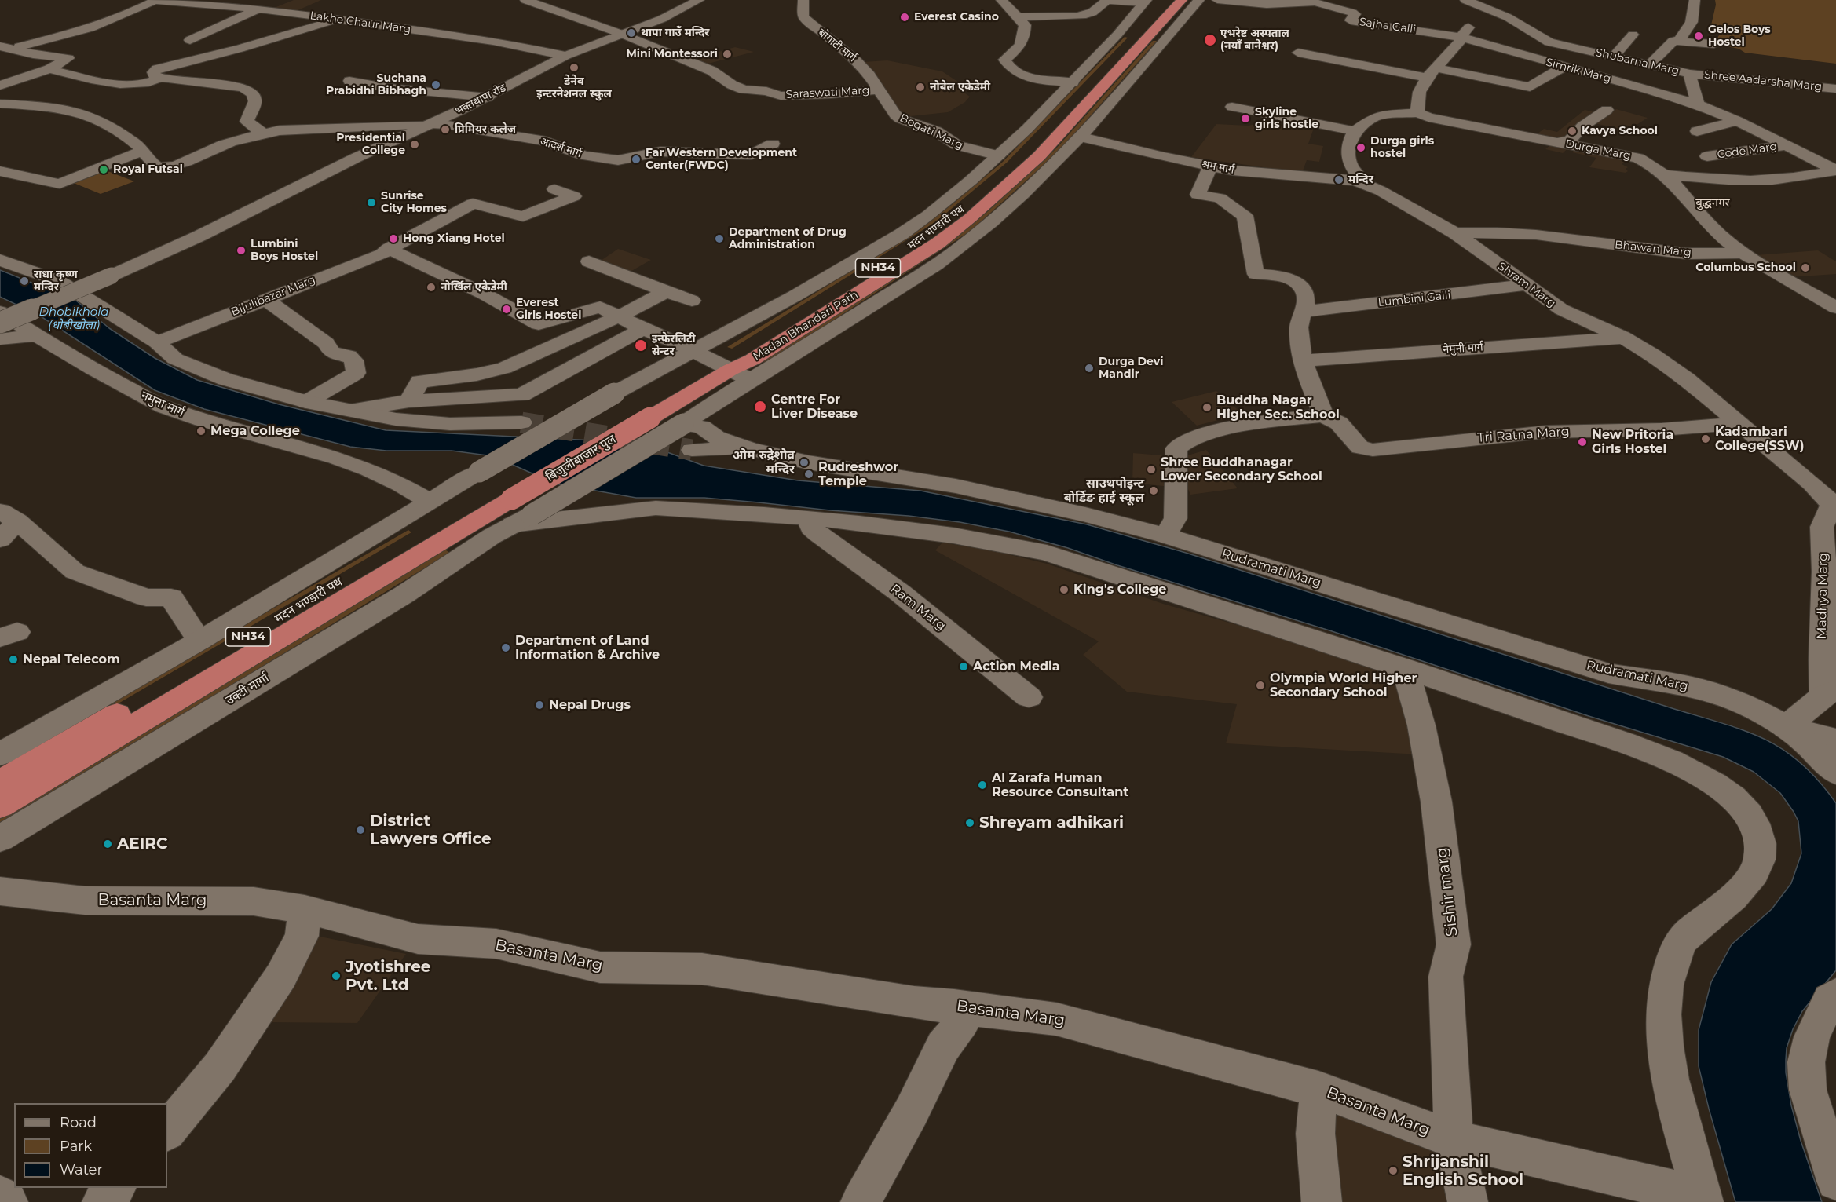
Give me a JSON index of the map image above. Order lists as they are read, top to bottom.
{
  "streets": {
    "highway": [
      "मदन भण्डारी पथ",
      "NH34",
      "Madan Bhandari Path",
      "बिजुलीबाजार पुल"
    ],
    "street": [
      "Lakhe Chaur Marg",
      "Sajha Galli",
      "बोगाटी मार्ग",
      "Shubarna Marg",
      "Simrik Marg",
      "Shree Aadarsha Marg",
      "Saraswati Marg",
      "भक्तथापा रोड",
      "Bogati Marg",
      "आदर्श मार्ग",
      "Durga Marg",
      "Code Marg",
      "श्रम मार्ग",
      "Bhawan Marg",
      "Shram Marg",
      "Bijulibazar Marg",
      "Lumbini Galli",
      "नेमुनी मार्ग",
      "नमुना मार्ग",
      "Tri Ratna Marg",
      "Rudramati Marg",
      "Madhya Marg",
      "Ram Marg",
      "उक्टी मार्गा",
      "Sishir marg",
      "Basanta Marg"
    ]
  },
  "crossings": [
    ["Lakhe Chaur Marg", "भक्तथापा रोड"],
    ["Sajha Galli", "Simrik Marg"],
    ["बोगाटी मार्ग", "Saraswati Marg"],
    ["बोगाटी मार्ग", "Bogati Marg"],
    ["Shubarna Marg", "Simrik Marg"],
    ["Shubarna Marg", "Shree Aadarsha Marg"],
    ["Saraswati Marg", "भक्तथापा रोड"],
    ["Saraswati Marg", "Bogati Marg"],
    ["भक्तथापा रोड", "आदर्श मार्ग"],
    ["Durga Marg", "Bhawan Marg"],
    ["श्रम मार्ग", "Shram Marg"],
    ["मदन भण्डारी पथ", "Madan Bhandari Path"],
    ["मदन भण्डारी पथ", "बिजुलीबाजार पुल"],
    ["मदन भण्डारी पथ", "उक्टी मार्गा"],
    ["Bhawan Marg", "Shram Marg"],
    ["Shram Marg", "Lumbini Galli"],
    ["Shram Marg", "नेमुनी मार्ग"],
    ["Shram Marg", "Tri Ratna Marg"],
    ["Shram Marg", "Madhya Marg"],
    ["Madan Bhandari Path", "बिजुलीबाजार पुल"],
    ["बिजुलीबाजार पुल", "उक्टी मार्गा"],
    ["Sishir marg", "Basanta Marg"]
  ],
  "districts": ["बुद्धनगर"],
  "water": ["Dhobikhola (धोबीखोला)"],
  "places": [
    "Everest Casino",
    "थापा गाउँ मन्दिर",
    "Gelos Boys Hostel",
    "एभरेष्ट अस्पताल (नयाँ बानेश्वर)",
    "Mini Montessori",
    "डेनेब इन्टरनेशनल स्कुल",
    "Suchana Prabidhi Bibhagh",
    "नोबेल एकेडेमी",
    "Skyline girls hostle",
    "प्रिमियर कलेज",
    "Kavya School",
    "Presidential College",
    "Durga girls hostel",
    "Far Western Development Center(FWDC)",
    "Royal Futsal",
    "मन्दिर",
    "Sunrise City Homes",
    "Hong Xiang Hotel",
    "Department of Drug Administration",
    "Lumbini Boys Hostel",
    "Columbus School",
    "राधा कृष्ण मन्दिर",
    "नोर्खिल एकेडेमी",
    "Everest Girls Hostel",
    "इन्फेरलिटी सेन्टर",
    "Durga Devi Mandir",
    "Centre For Liver Disease",
    "Buddha Nagar Higher Sec. School",
    "Mega College",
    "Kadambari College(SSW)",
    "New Pritoria Girls Hostel",
    "ओम रुद्रेशोव्र मन्दिर",
    "Shree Buddhanagar Lower Secondary School",
    "Rudreshwor Temple",
    "साउथपोइन्ट बोर्डिङ हाई स्कूल",
    "King's College",
    "Department of Land Information & Archive",
    "Nepal Telecom",
    "Action Media",
    "Olympia World Higher Secondary School",
    "Nepal Drugs",
    "Al Zarafa Human Resource Consultant",
    "Shreyam adhikari",
    "District Lawyers Office",
    "AEIRC",
    "Jyotishree Pvt. Ltd",
    "Shrijanshil English School"
  ],
  "legend": ["Road", "Park", "Water"]
}
